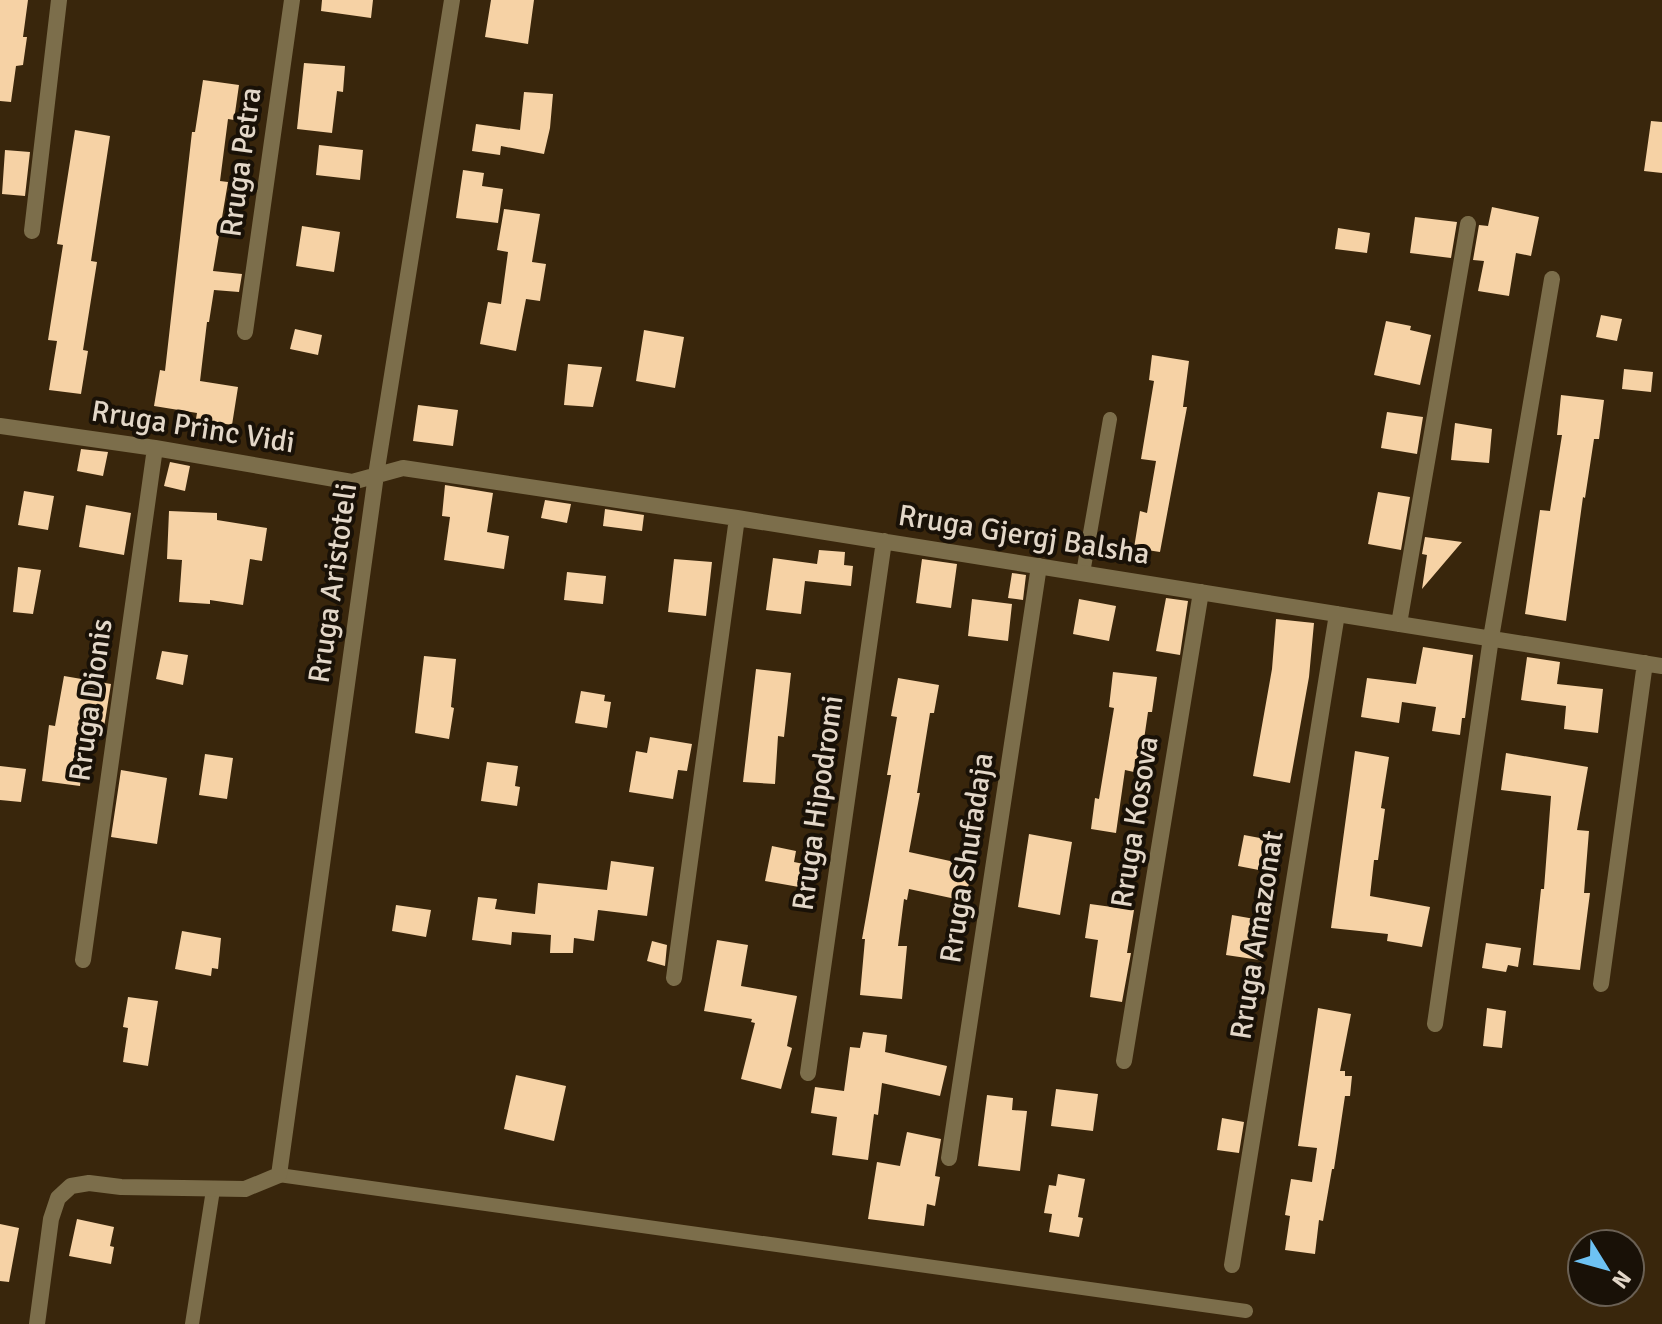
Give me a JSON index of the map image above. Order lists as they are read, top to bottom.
{
  "streets": {
    "street": [
      "Rruga Petra",
      "Rruga Princ Vidi",
      "Rruga Gjergj Balsha",
      "Rruga Aristoteli",
      "Rruga Dionis",
      "Rruga Hipodromi",
      "Rruga Kosova",
      "Rruga Shufadaja",
      "Rruga Amazonat"
    ]
  },
  "crossings": [
    ["Rruga Princ Vidi", "Rruga Gjergj Balsha"],
    ["Rruga Princ Vidi", "Rruga Aristoteli"],
    ["Rruga Princ Vidi", "Rruga Dionis"],
    ["Rruga Gjergj Balsha", "Rruga Aristoteli"],
    ["Rruga Gjergj Balsha", "Rruga Hipodromi"],
    ["Rruga Gjergj Balsha", "Rruga Kosova"],
    ["Rruga Gjergj Balsha", "Rruga Shufadaja"],
    ["Rruga Gjergj Balsha", "Rruga Amazonat"]
  ],
  "north": "bottom right"
}
